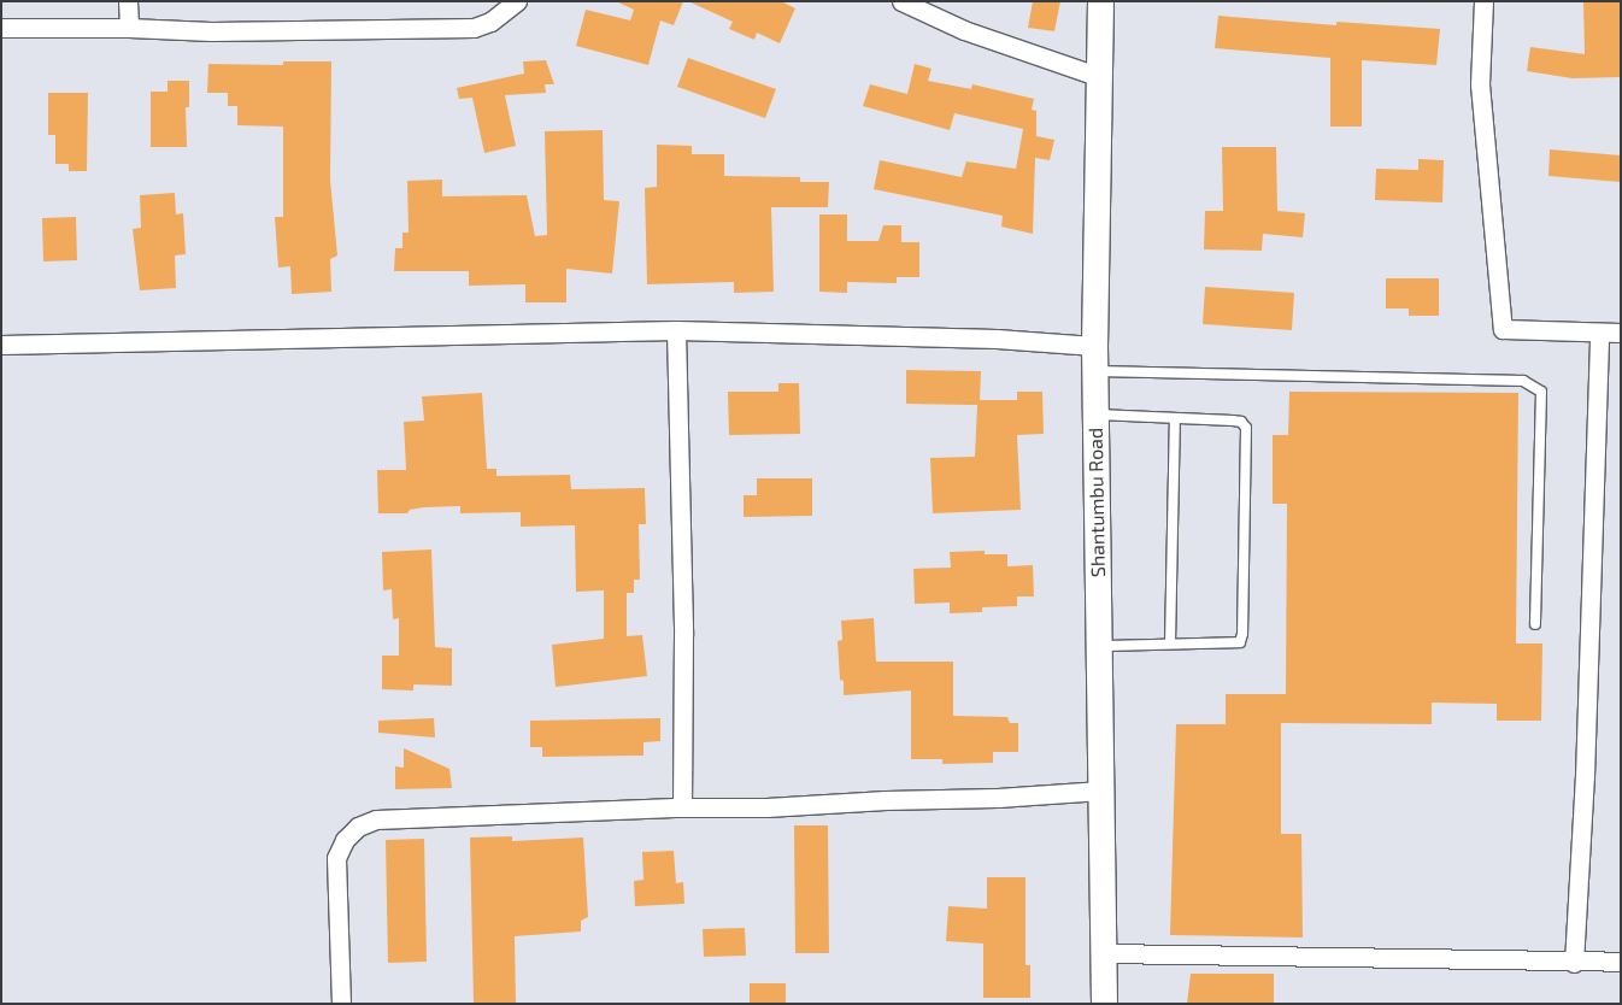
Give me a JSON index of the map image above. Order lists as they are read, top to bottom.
{
  "streets": {
    "street": ["Shantumbu Road"]
  }
}
